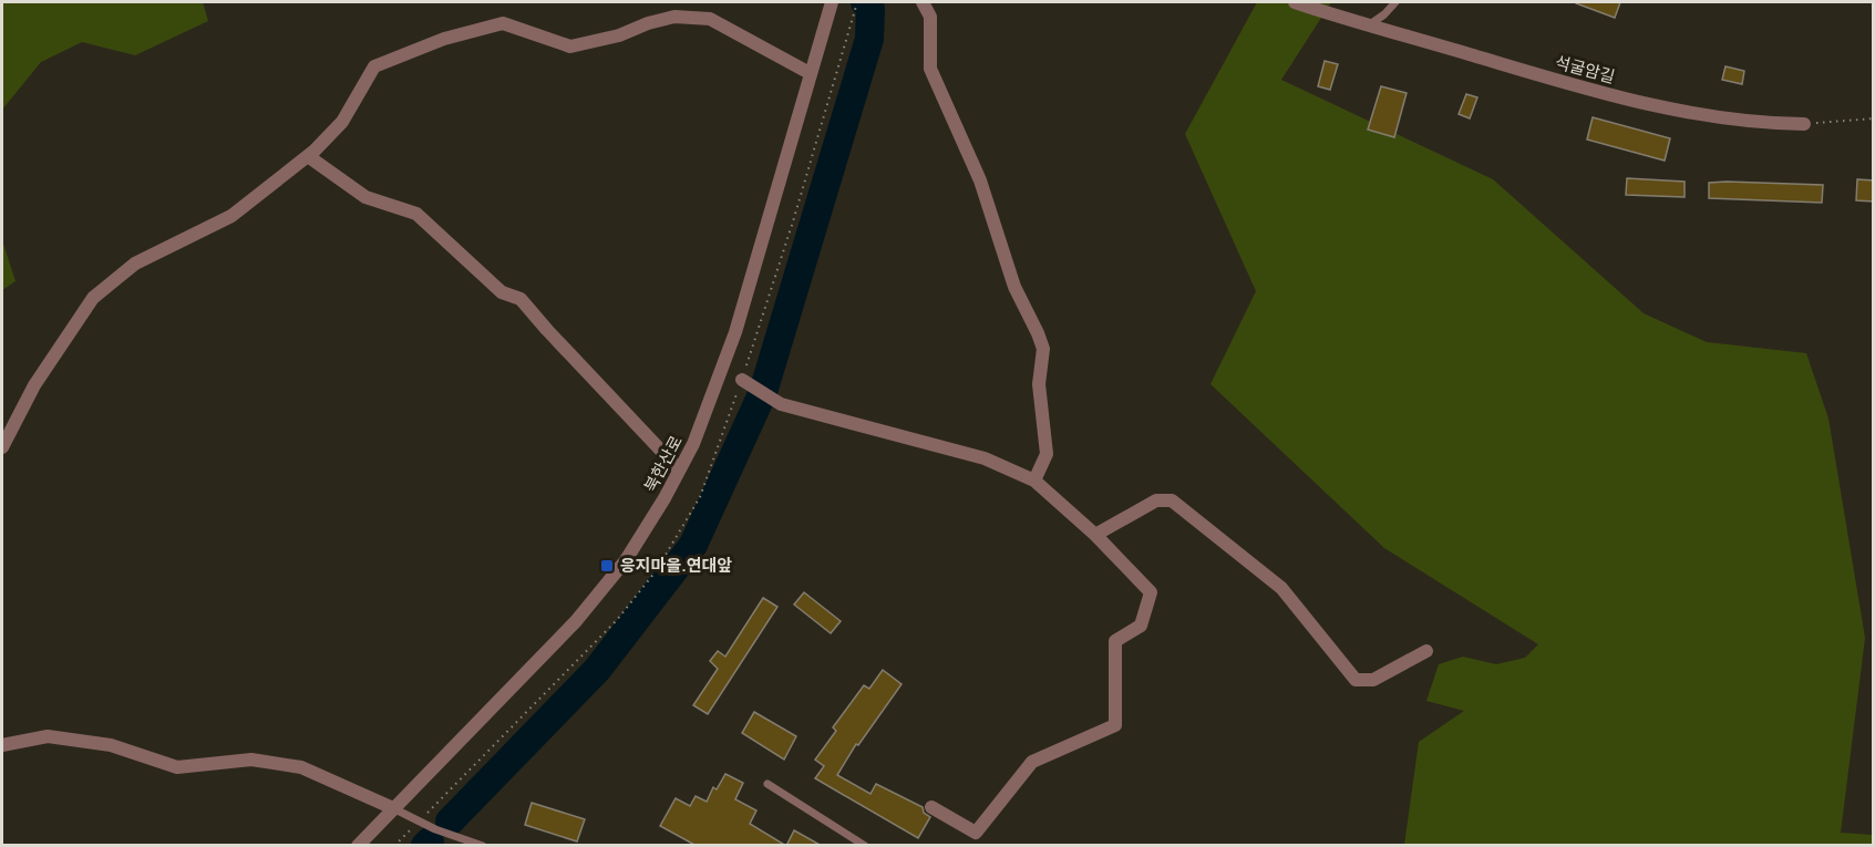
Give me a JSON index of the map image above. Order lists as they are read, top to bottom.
{
  "streets": {
    "street": ["석굴암길", "북한산로"]
  },
  "places": {
    "transit": ["응지마을.연대앞"]
  }
}
